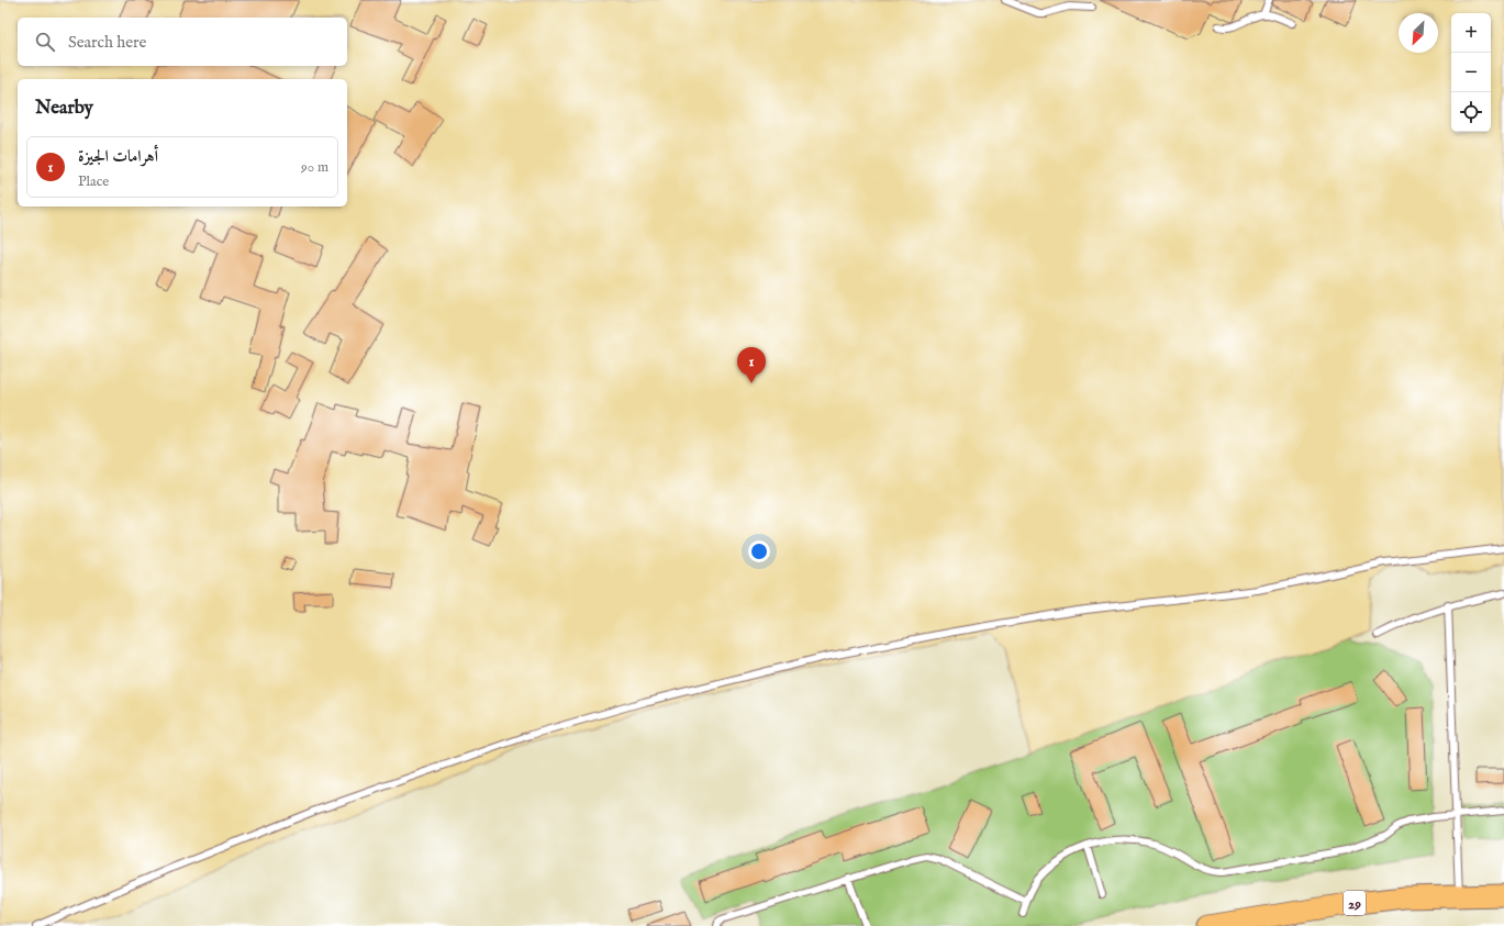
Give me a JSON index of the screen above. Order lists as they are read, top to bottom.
{
  "streets": {
    "highway": ["29"]
  },
  "north": "bottom left",
  "page": {
    "map_buttons": ["+", "−"],
    "search": "Search here",
    "heading": "Nearby",
    "list": [
      {
        "mark": "1",
        "name": "أهرامات الجيزة",
        "note": "Place",
        "value": "90 m"
      }
    ],
    "pins": "1"
  }
}
